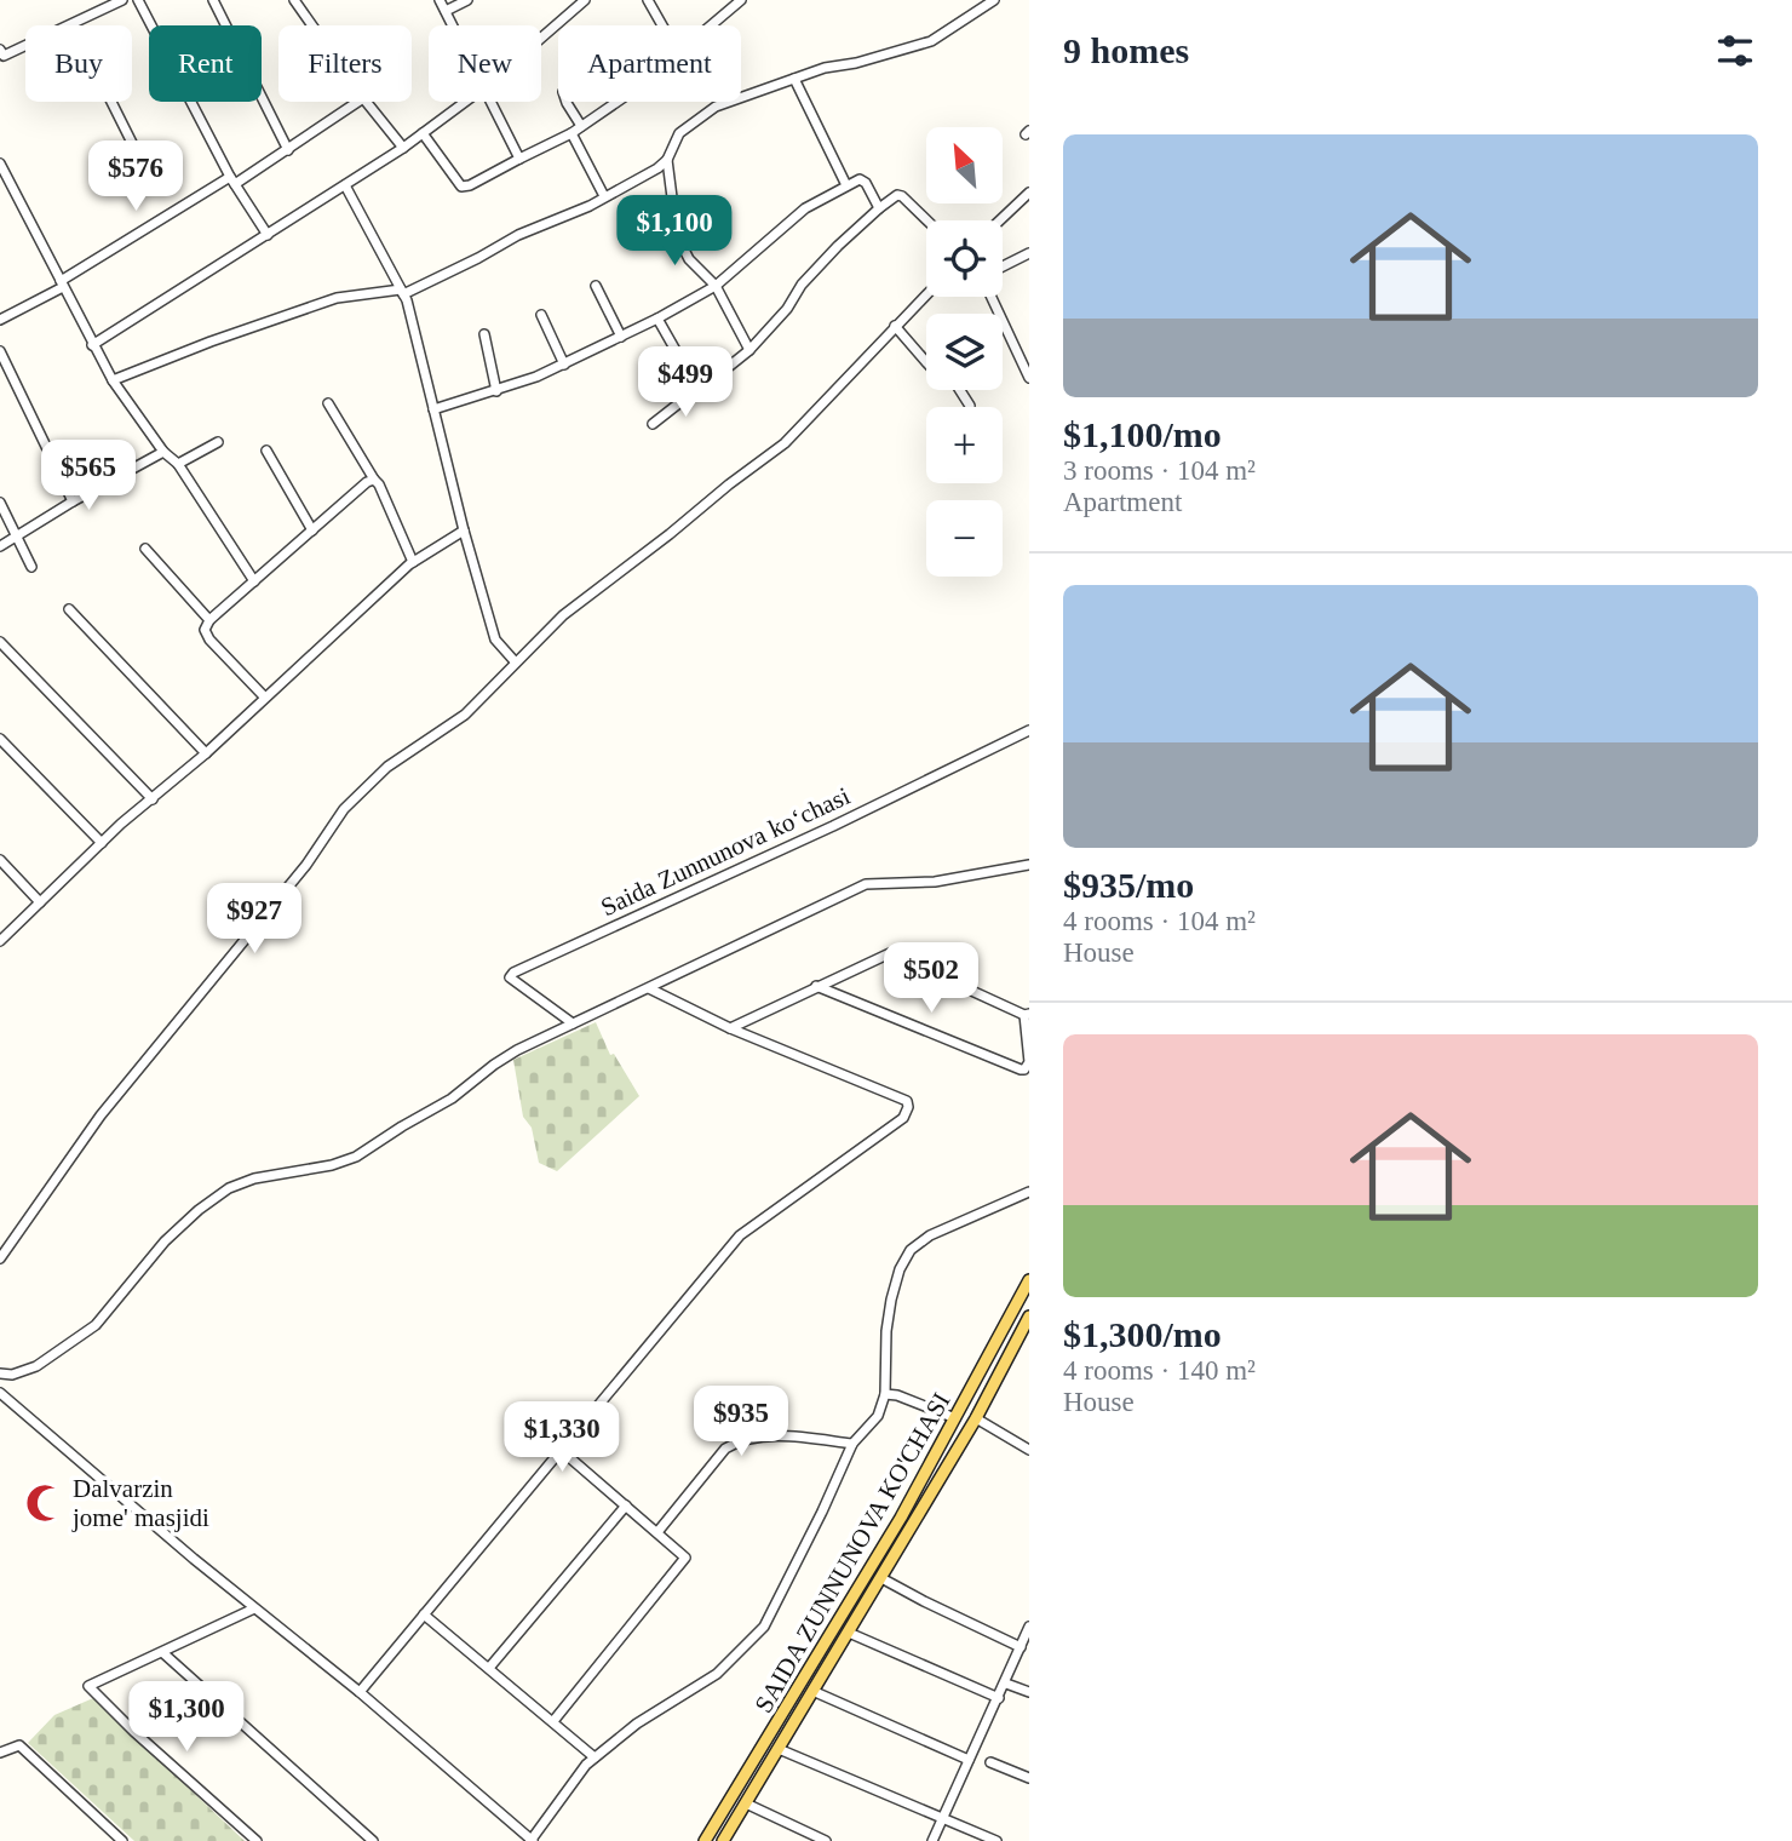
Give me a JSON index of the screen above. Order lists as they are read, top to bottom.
{
  "streets": {
    "main road": ["SAIDA ZUNNUNOVA KO'CHASI"],
    "street": ["Saida Zunnunova koʻchasi"]
  },
  "places": {
    "mosque": ["Dalvarzin jome' masjidi"]
  },
  "north": "top left",
  "page": {
    "heading": "9 homes",
    "chip": [
      "Buy",
      "Rent",
      "Filters",
      "New",
      "Apartment"
    ],
    "list": [
      {
        "name": "$1,100/mo",
        "note": "3 rooms · 104 m² · Apartment"
      },
      {
        "name": "$935/mo",
        "note": "4 rooms · 104 m² · House"
      },
      {
        "name": "$1,300/mo",
        "note": "4 rooms · 140 m² · House"
      }
    ],
    "map_buttons": ["+", "−"],
    "price": [
      "$576",
      "$1,100",
      "$499",
      "$565",
      "$927",
      "$502",
      "$935",
      "$1,330",
      "$1,300"
    ]
  }
}
